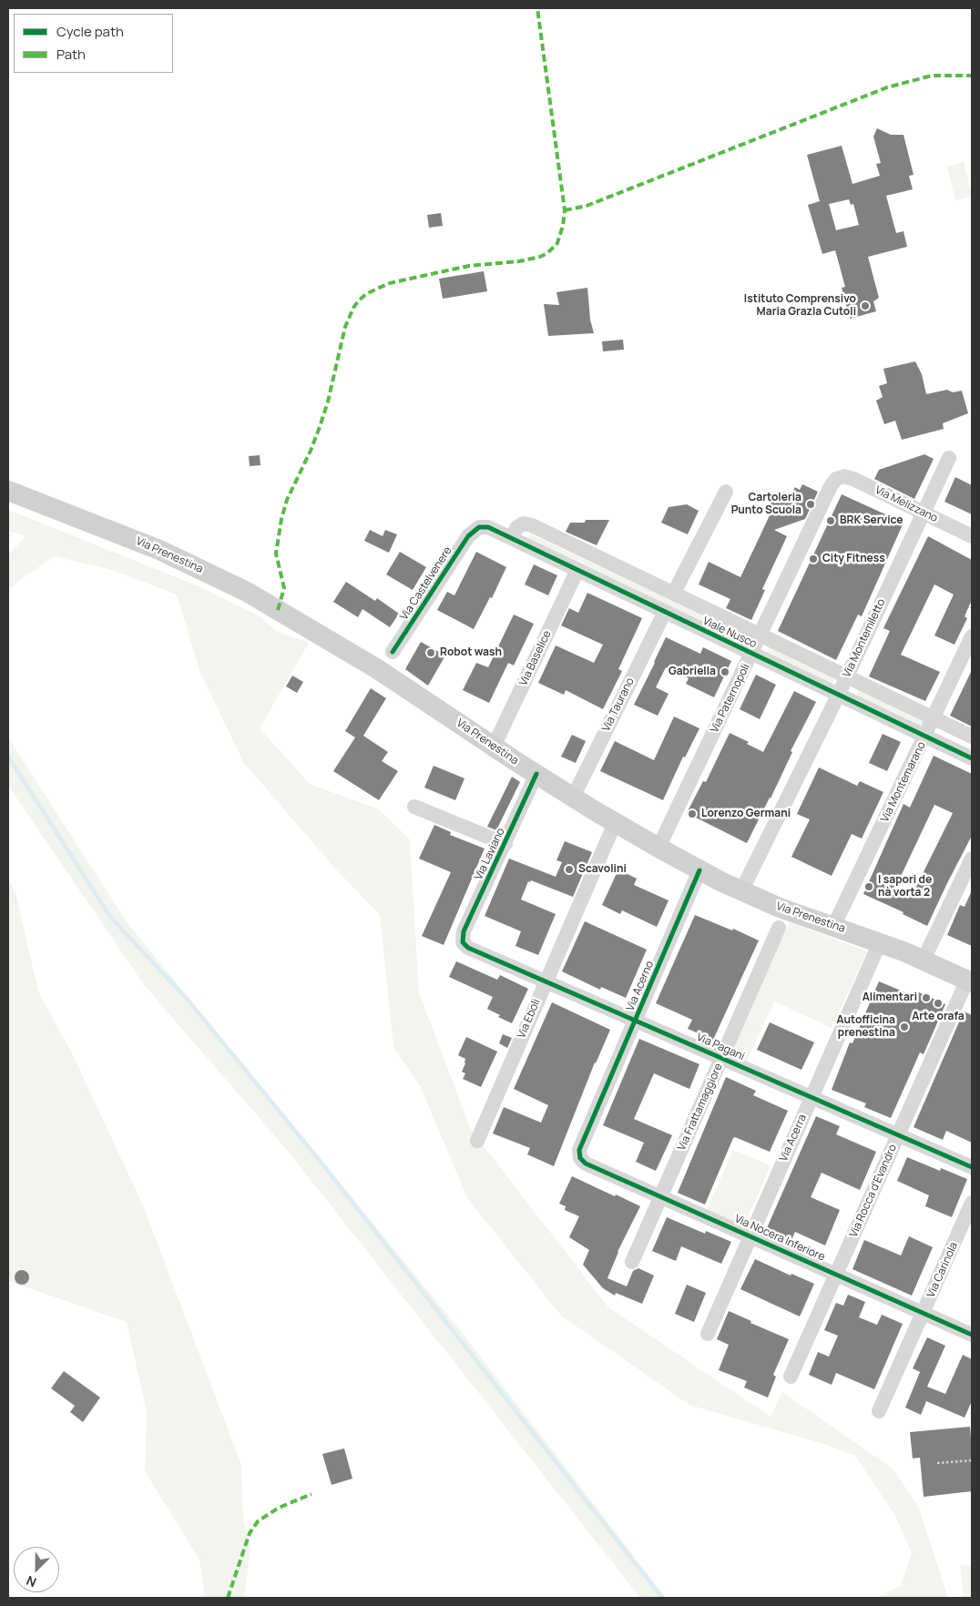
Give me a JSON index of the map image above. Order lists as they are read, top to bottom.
{
  "streets": {
    "main road": ["Via Prenestina"],
    "street": [
      "Via Melizzano",
      "Via Castelvenere",
      "Viale Nusco",
      "Via Montemiletto",
      "Via Baselice",
      "Via Paternopoli",
      "Via Taurano",
      "Via Montemarano",
      "Via Laviano",
      "Via Acerno",
      "Via Eboli",
      "Via Pagani",
      "Via Frattamaggiore",
      "Via Acerra",
      "Via Rocca d'Evandro",
      "Via Nocera Inferiore",
      "Via Carinola"
    ]
  },
  "crossings": [
    ["Via Melizzano", "Via Montemiletto"],
    ["Via Melizzano", "Via Paternopoli"],
    ["Via Prenestina", "Via Montemiletto"],
    ["Via Prenestina", "Via Baselice"],
    ["Via Prenestina", "Via Paternopoli"],
    ["Via Prenestina", "Via Taurano"],
    ["Via Prenestina", "Via Montemarano"],
    ["Via Prenestina", "Via Laviano"],
    ["Via Prenestina", "Via Acerno"],
    ["Via Prenestina", "Via Eboli"],
    ["Via Prenestina", "Via Acerra"],
    ["Via Prenestina", "Via Rocca d'Evandro"],
    ["Via Castelvenere", "Viale Nusco"],
    ["Viale Nusco", "Via Montemiletto"],
    ["Viale Nusco", "Via Baselice"],
    ["Viale Nusco", "Via Paternopoli"],
    ["Viale Nusco", "Via Taurano"],
    ["Viale Nusco", "Via Montemarano"],
    ["Via Laviano", "Via Pagani"],
    ["Via Acerno", "Via Pagani"],
    ["Via Acerno", "Via Nocera Inferiore"],
    ["Via Eboli", "Via Pagani"],
    ["Via Pagani", "Via Frattamaggiore"],
    ["Via Pagani", "Via Acerra"],
    ["Via Pagani", "Via Rocca d'Evandro"],
    ["Via Frattamaggiore", "Via Nocera Inferiore"],
    ["Via Acerra", "Via Nocera Inferiore"],
    ["Via Rocca d'Evandro", "Via Nocera Inferiore"],
    ["Via Nocera Inferiore", "Via Carinola"]
  ],
  "places": [
    "Istituto Comprensivo Maria Grazia Cutoli",
    "Cartoleria Punto Scuola",
    "BRK Service",
    "City Fitness",
    "Robot wash",
    "Gabriella",
    "Lorenzo Germani",
    "Scavolini",
    "I sapori de nà vorta 2",
    "Alimentari",
    "Arte orafa",
    "Autofficina prenestina"
  ],
  "legend": ["Cycle path", "Path"],
  "north": "bottom left"
}
